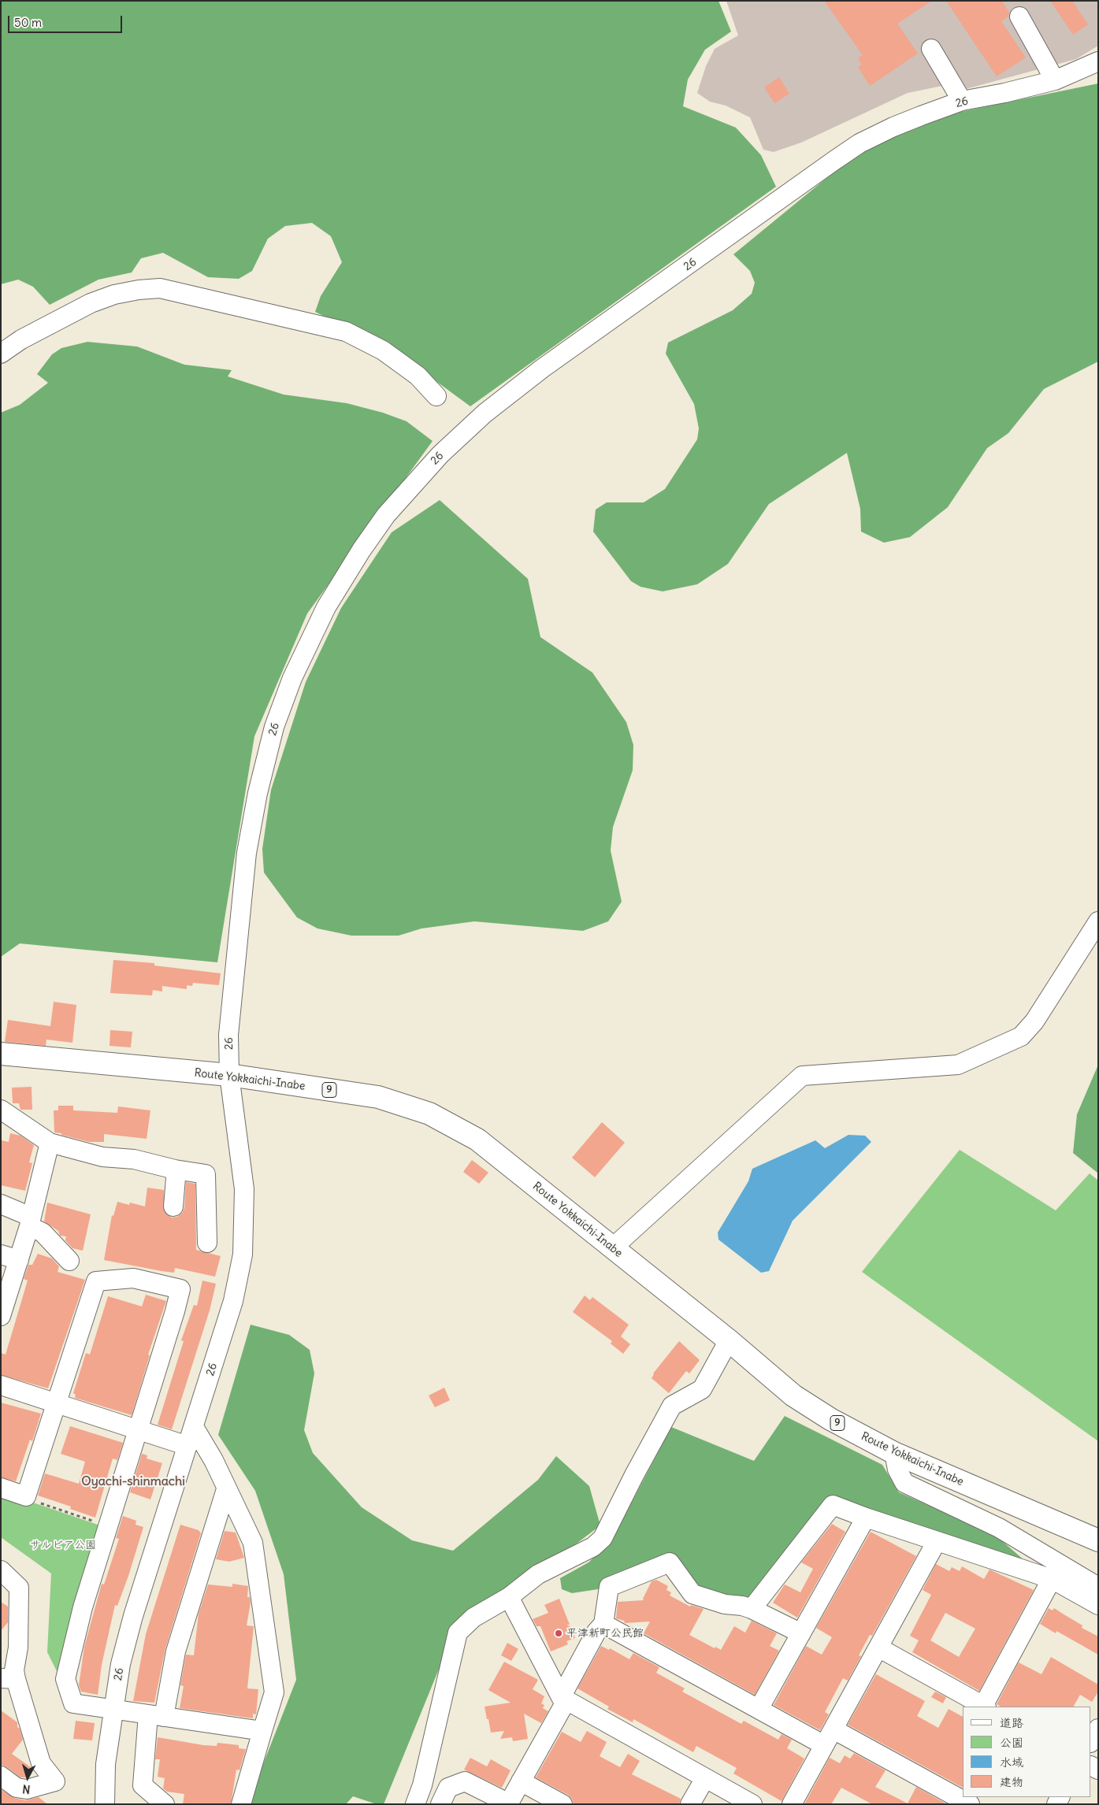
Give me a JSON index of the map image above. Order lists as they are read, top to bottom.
{
  "streets": {
    "main road": ["Route Yokkaichi-Inabe", "9"],
    "street": ["26"]
  },
  "crossings": [
    ["26", "Route Yokkaichi-Inabe"]
  ],
  "districts": ["Oyachi-shinmachi"],
  "parks": ["サルビア公園"],
  "places": ["平津新町公民館"],
  "legend": [
    "道路",
    "公園",
    "水域",
    "建物"
  ],
  "scale_bar": "50 m",
  "north": "bottom"
}
